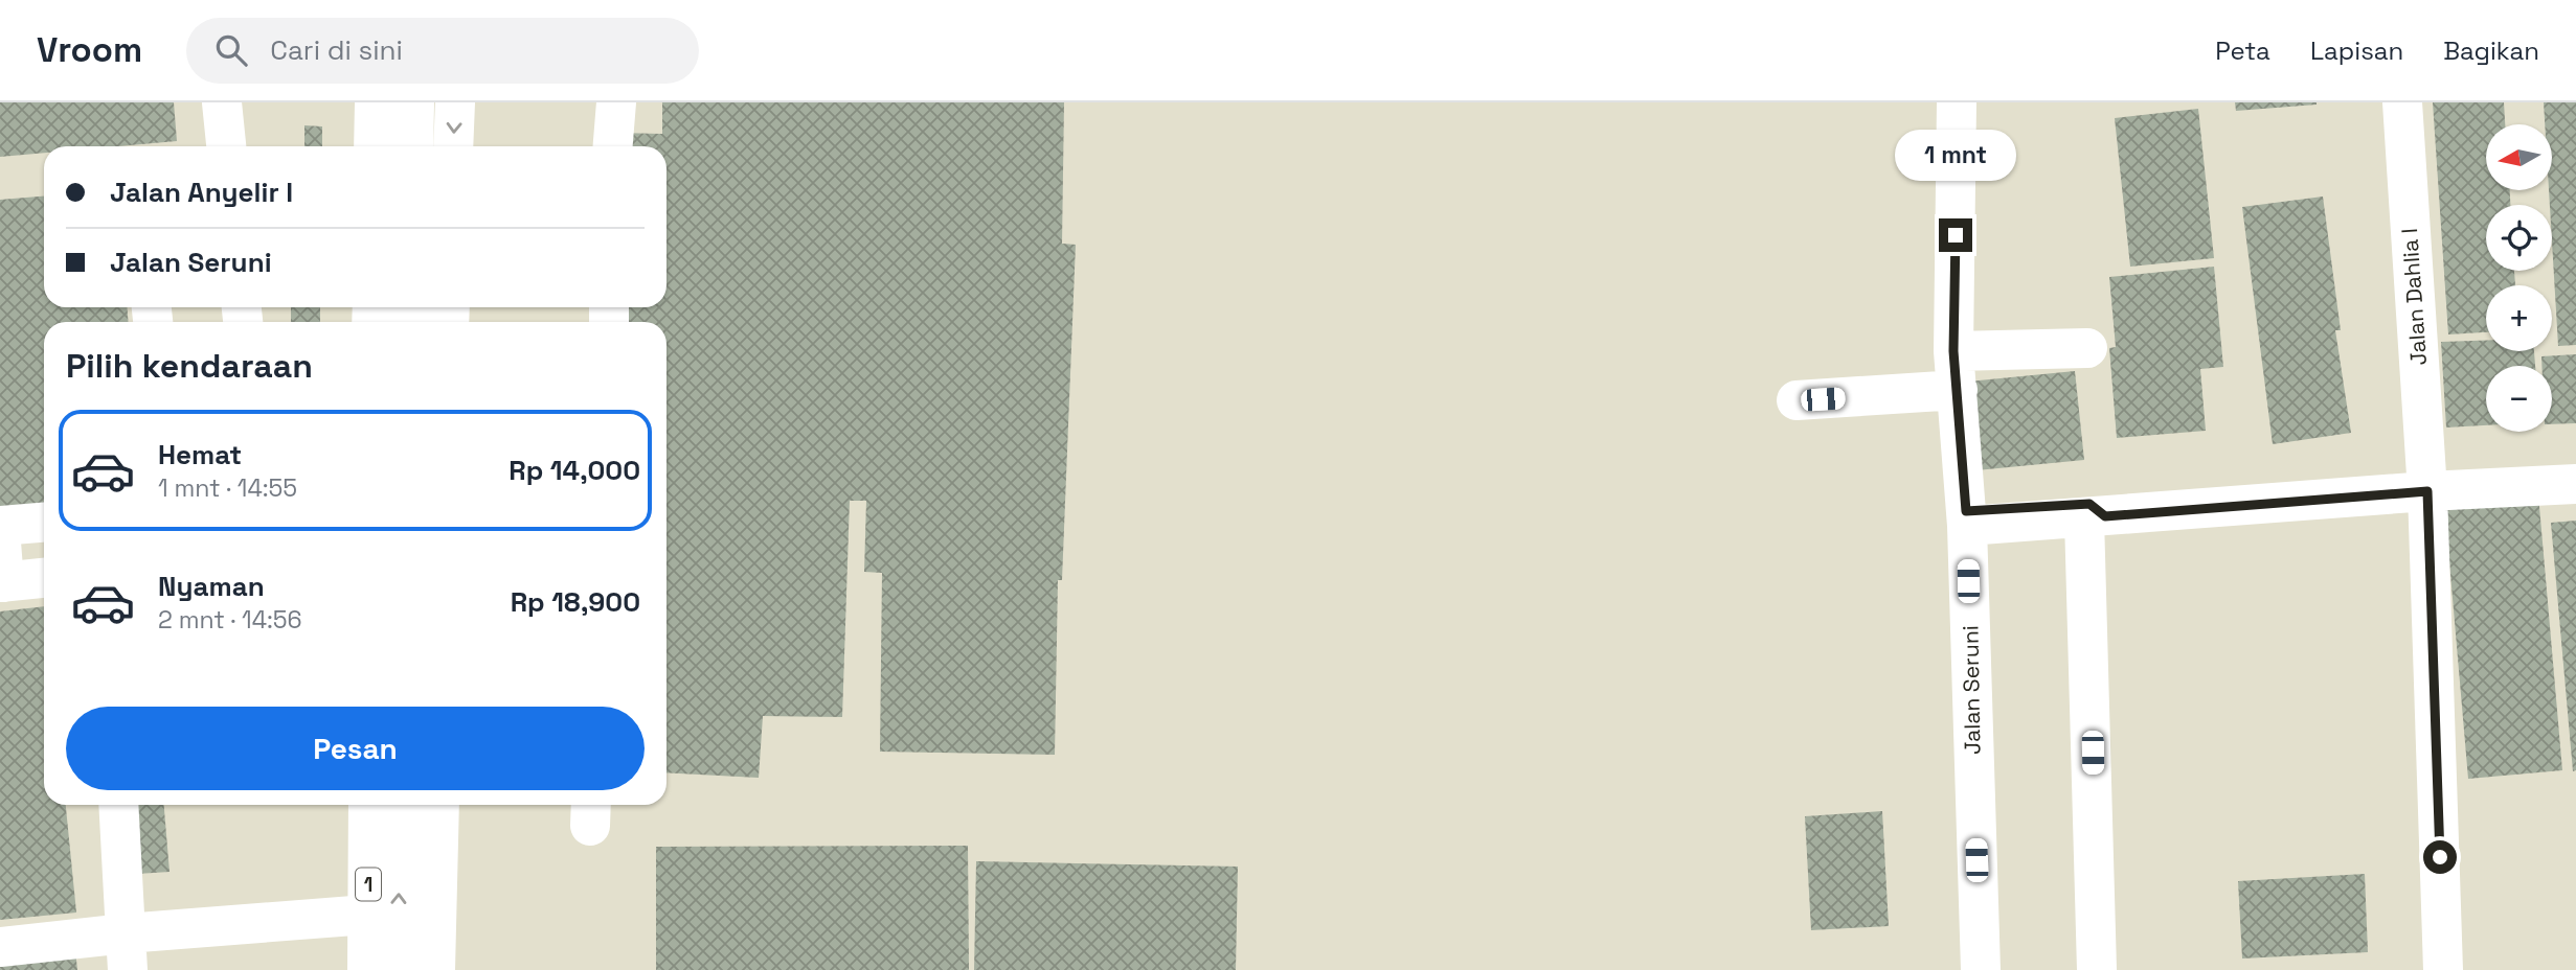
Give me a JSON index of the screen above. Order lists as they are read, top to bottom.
{
  "streets": {
    "main road": ["Jalan Dahlia I", "Jalan Seruni", "1"]
  },
  "north": "left",
  "page": {
    "header": "Vroom",
    "search": "Cari di sini",
    "nav": ["Peta", "Lapisan", "Bagikan"],
    "map_buttons": ["+", "−"],
    "bubble": "1 mnt",
    "banner": ["Jalan Anyelir I", "Jalan Seruni"],
    "heading": "Pilih kendaraan",
    "list": [
      {
        "name": "Hemat",
        "note": "1 mnt · 14:55",
        "value": "Rp 14,000"
      },
      {
        "name": "Nyaman",
        "note": "2 mnt · 14:56",
        "value": "Rp 18,900"
      }
    ],
    "buttons": "Pesan"
  }
}
